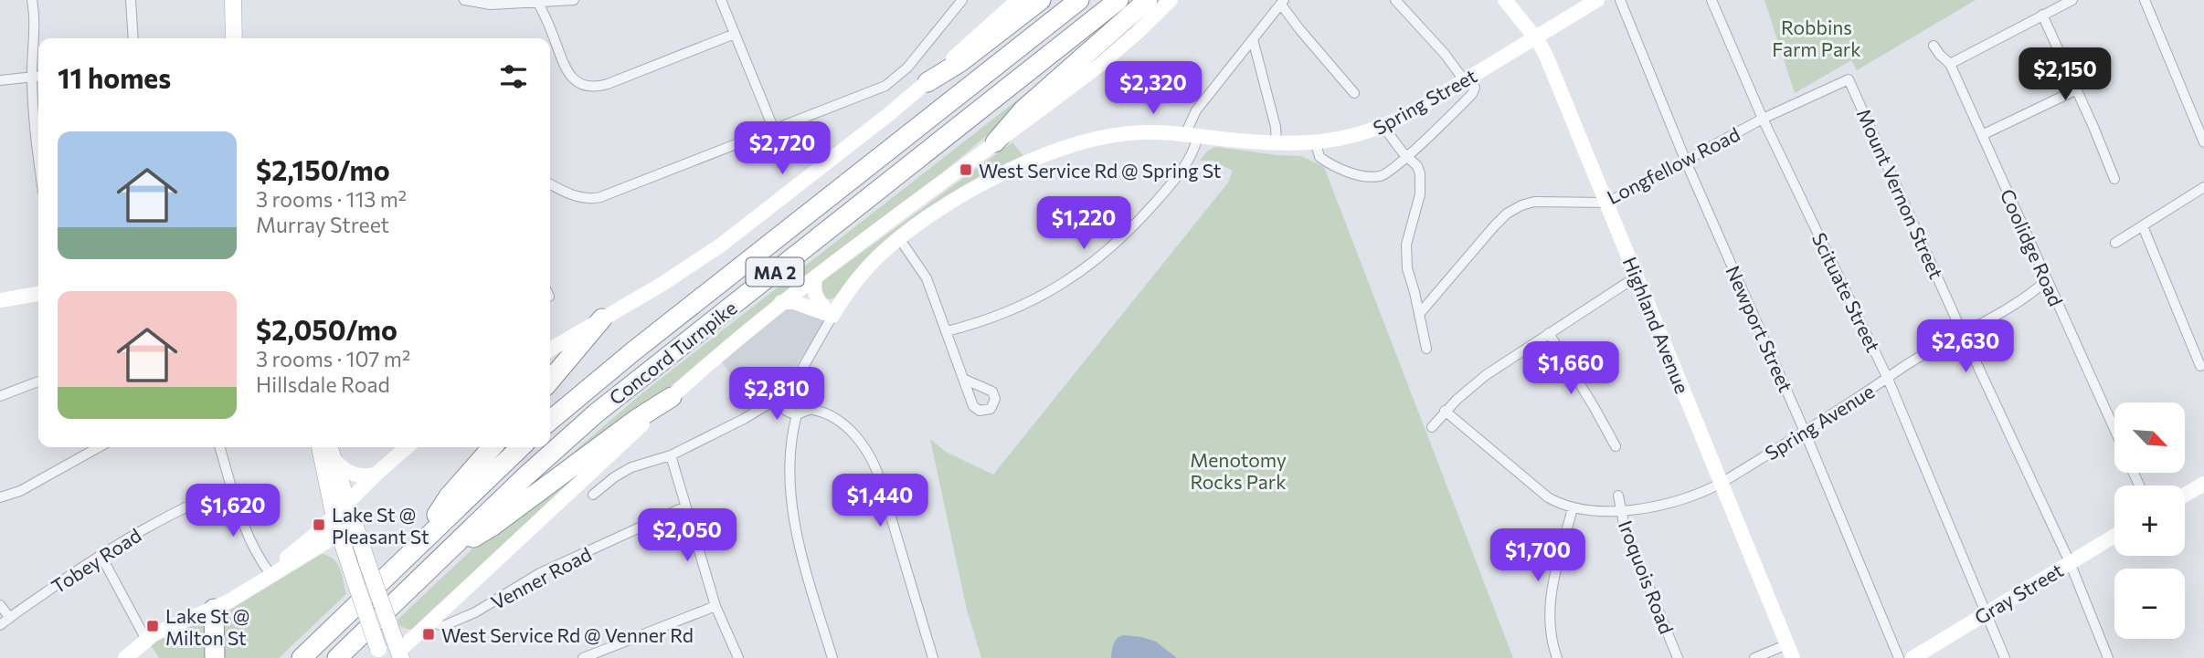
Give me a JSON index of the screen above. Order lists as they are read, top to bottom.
{
  "streets": {
    "highway": ["MA 2", "Concord Turnpike"],
    "main road": ["Spring Street", "Highland Avenue", "Gray Street"],
    "street": [
      "Longfellow Road",
      "Mount Vernon Street",
      "Coolidge Road",
      "Scituate Street",
      "Newport Street",
      "Spring Avenue",
      "Tobey Road",
      "Iroquois Road",
      "Venner Road"
    ]
  },
  "crossings": [
    ["Spring Street", "Highland Avenue"],
    ["Longfellow Road", "Mount Vernon Street"],
    ["Longfellow Road", "Scituate Street"],
    ["Longfellow Road", "Highland Avenue"],
    ["Longfellow Road", "Newport Street"],
    ["Mount Vernon Street", "Spring Avenue"],
    ["Mount Vernon Street", "Gray Street"],
    ["Coolidge Road", "Spring Avenue"],
    ["Scituate Street", "Spring Avenue"],
    ["Scituate Street", "Gray Street"],
    ["Highland Avenue", "Spring Avenue"],
    ["Newport Street", "Spring Avenue"],
    ["Concord Turnpike", "Venner Road"],
    ["Spring Avenue", "Iroquois Road"]
  ],
  "parks": ["Robbins Farm Park", "Menotomy Rocks Park"],
  "places": {
    "transit": [
      "West Service Rd @ Spring St",
      "Lake St @ Pleasant St",
      "Lake St @ Milton St",
      "West Service Rd @ Venner Rd"
    ]
  },
  "north": "bottom right",
  "page": {
    "heading": "11 homes",
    "price": [
      "$2,150",
      "$2,320",
      "$2,720",
      "$1,220",
      "$2,630",
      "$1,660",
      "$2,810",
      "$1,440",
      "$1,620",
      "$2,050",
      "$1,700"
    ],
    "list": [
      {
        "name": "$2,150/mo",
        "note": "3 rooms · 113 m² · Murray Street"
      },
      {
        "name": "$2,050/mo",
        "note": "3 rooms · 107 m² · Hillsdale Road"
      }
    ],
    "map_buttons": ["+", "−"]
  }
}
